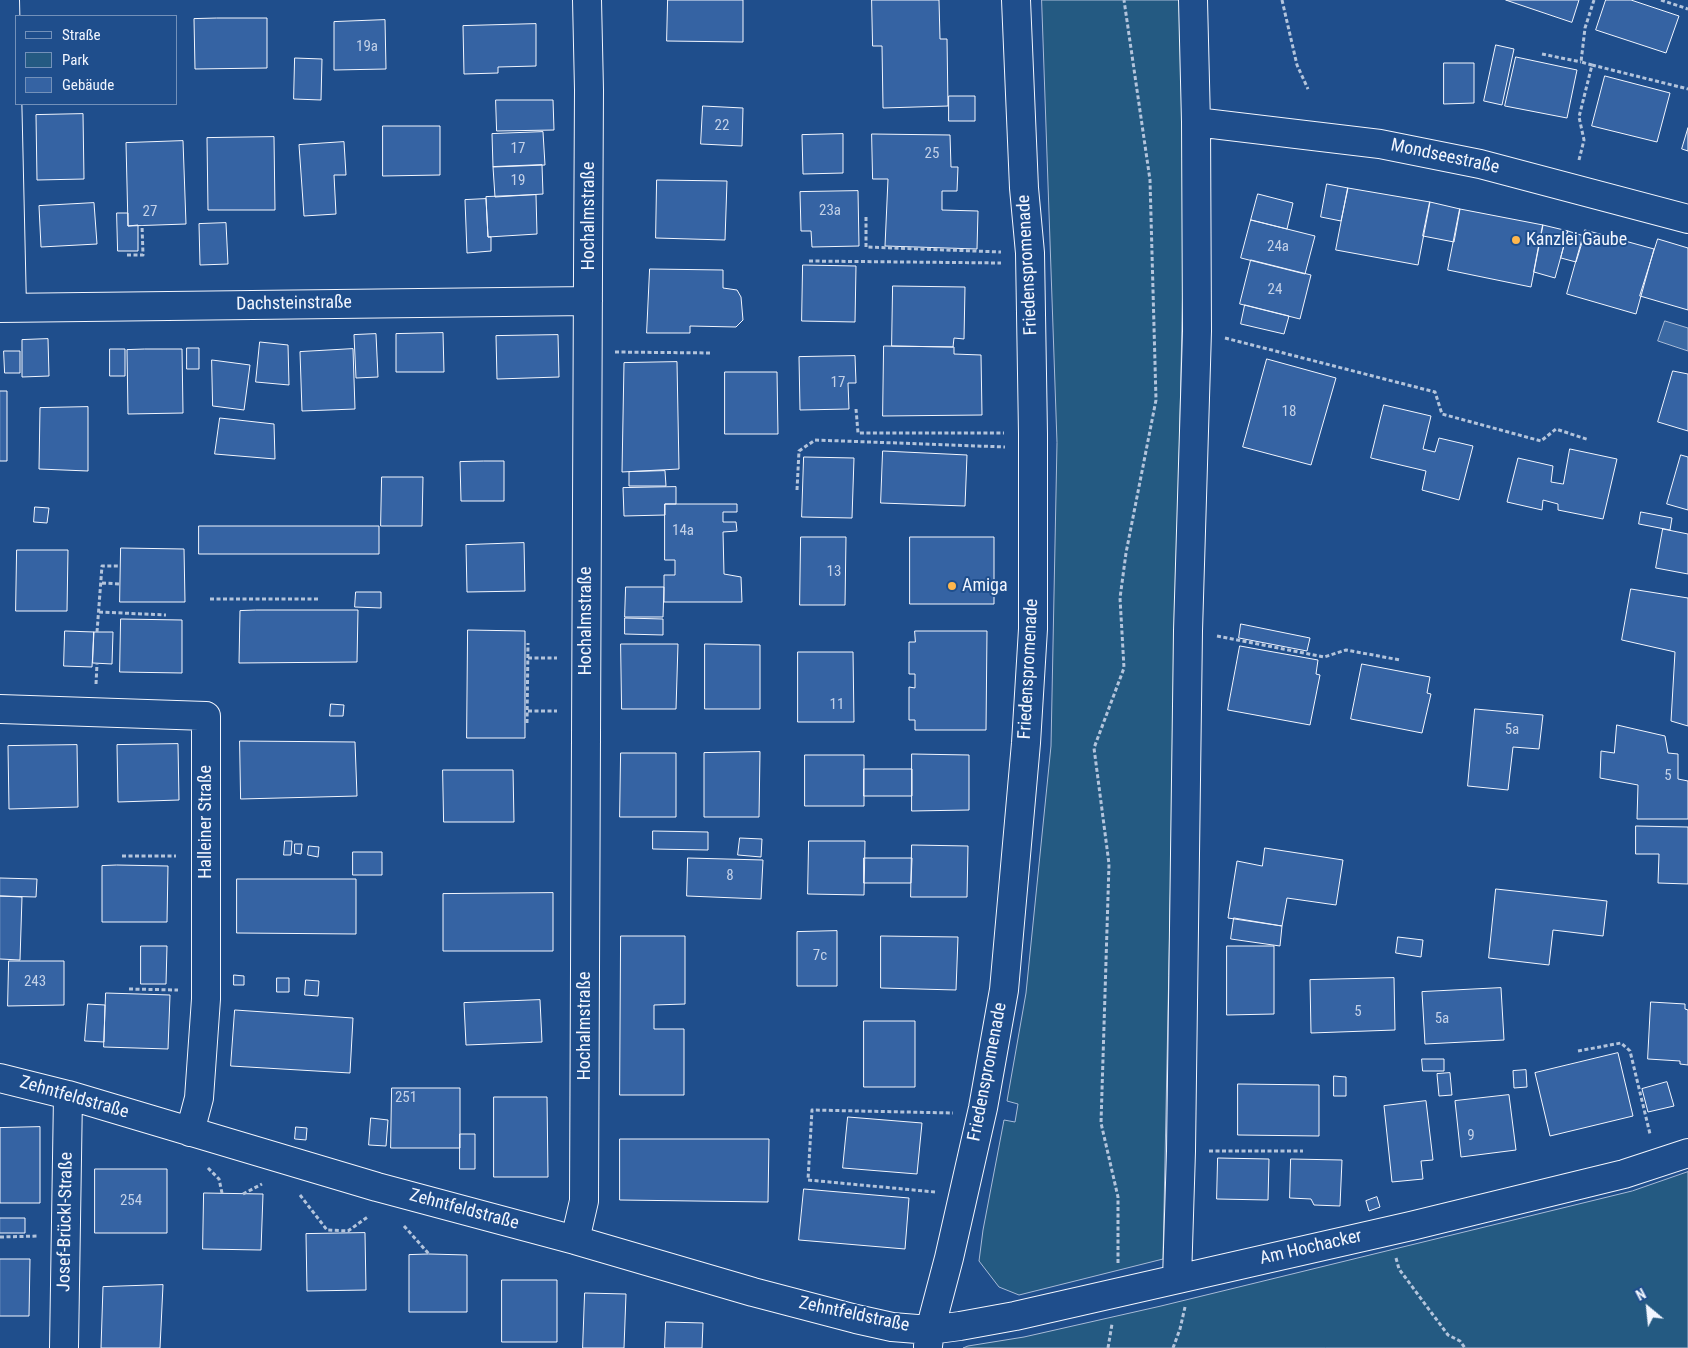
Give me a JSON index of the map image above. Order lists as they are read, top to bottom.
{
  "streets": {
    "street": [
      "Mondseestraße",
      "Hochalmstraße",
      "Friedenspromenade",
      "Dachsteinstraße",
      "Halleiner Straße",
      "Zehntfeldstraße",
      "Josef-Brückl-Straße",
      "Am Hochacker"
    ]
  },
  "crossings": [
    ["Hochalmstraße", "Dachsteinstraße"],
    ["Hochalmstraße", "Zehntfeldstraße"],
    ["Friedenspromenade", "Zehntfeldstraße"],
    ["Friedenspromenade", "Am Hochacker"],
    ["Halleiner Straße", "Zehntfeldstraße"],
    ["Zehntfeldstraße", "Josef-Brückl-Straße"],
    ["Zehntfeldstraße", "Am Hochacker"]
  ],
  "places": ["Kanzlei Gaube", "Amiga"],
  "house_numbers": [
    "19a",
    "22",
    "17",
    "25",
    "19",
    "23a",
    "27",
    "24a",
    "24",
    "17",
    "18",
    "14a",
    "13",
    "11",
    "5a",
    "5",
    "8",
    "7c",
    "243",
    "5",
    "5a",
    "251",
    "9",
    "254"
  ],
  "legend": ["Straße", "Park", "Gebäude"],
  "north": "top left"
}
